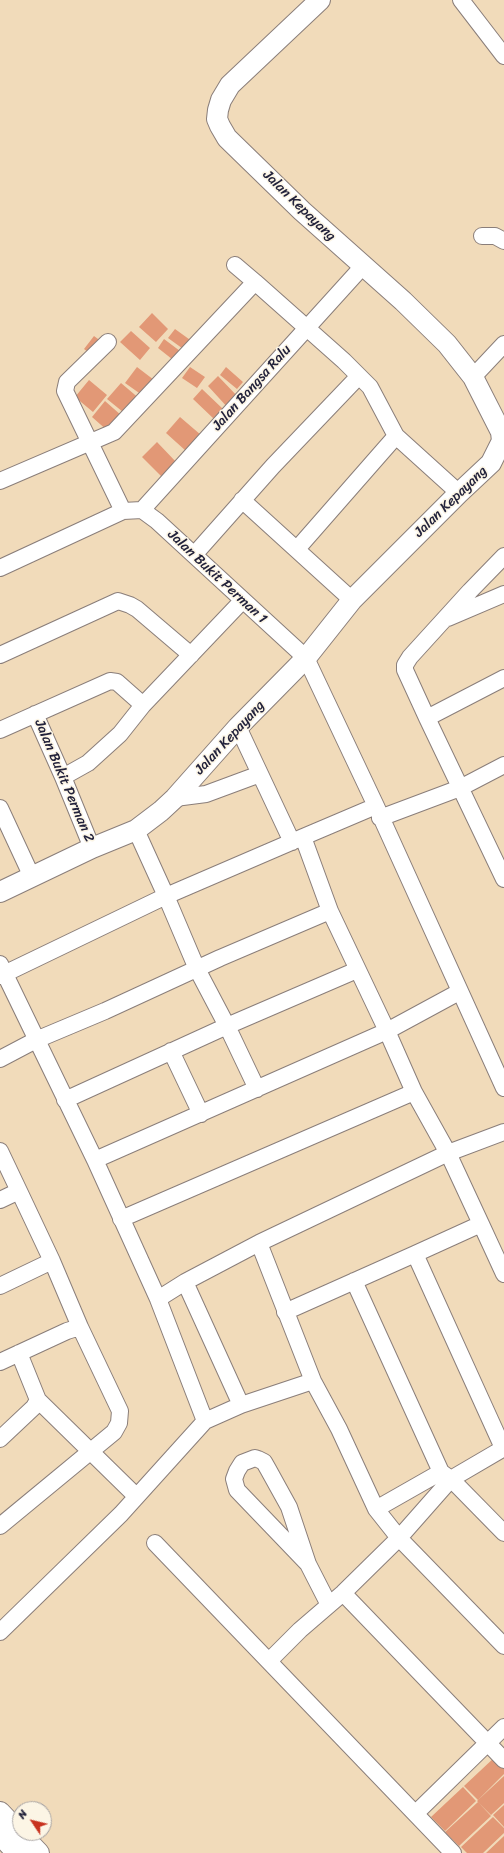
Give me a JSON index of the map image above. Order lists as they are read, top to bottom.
{
  "streets": {
    "street": [
      "Jalan Kepayang",
      "Jalan Bangsa Ralu",
      "Jalan Bukit Perman 1",
      "Jalan Bukit Perman 2"
    ]
  },
  "crossings": [
    ["Jalan Kepayang", "Jalan Bangsa Ralu"],
    ["Jalan Kepayang", "Jalan Bukit Perman 1"],
    ["Jalan Kepayang", "Jalan Bukit Perman 2"],
    ["Jalan Bangsa Ralu", "Jalan Bukit Perman 1"]
  ],
  "north": "top left"
}
